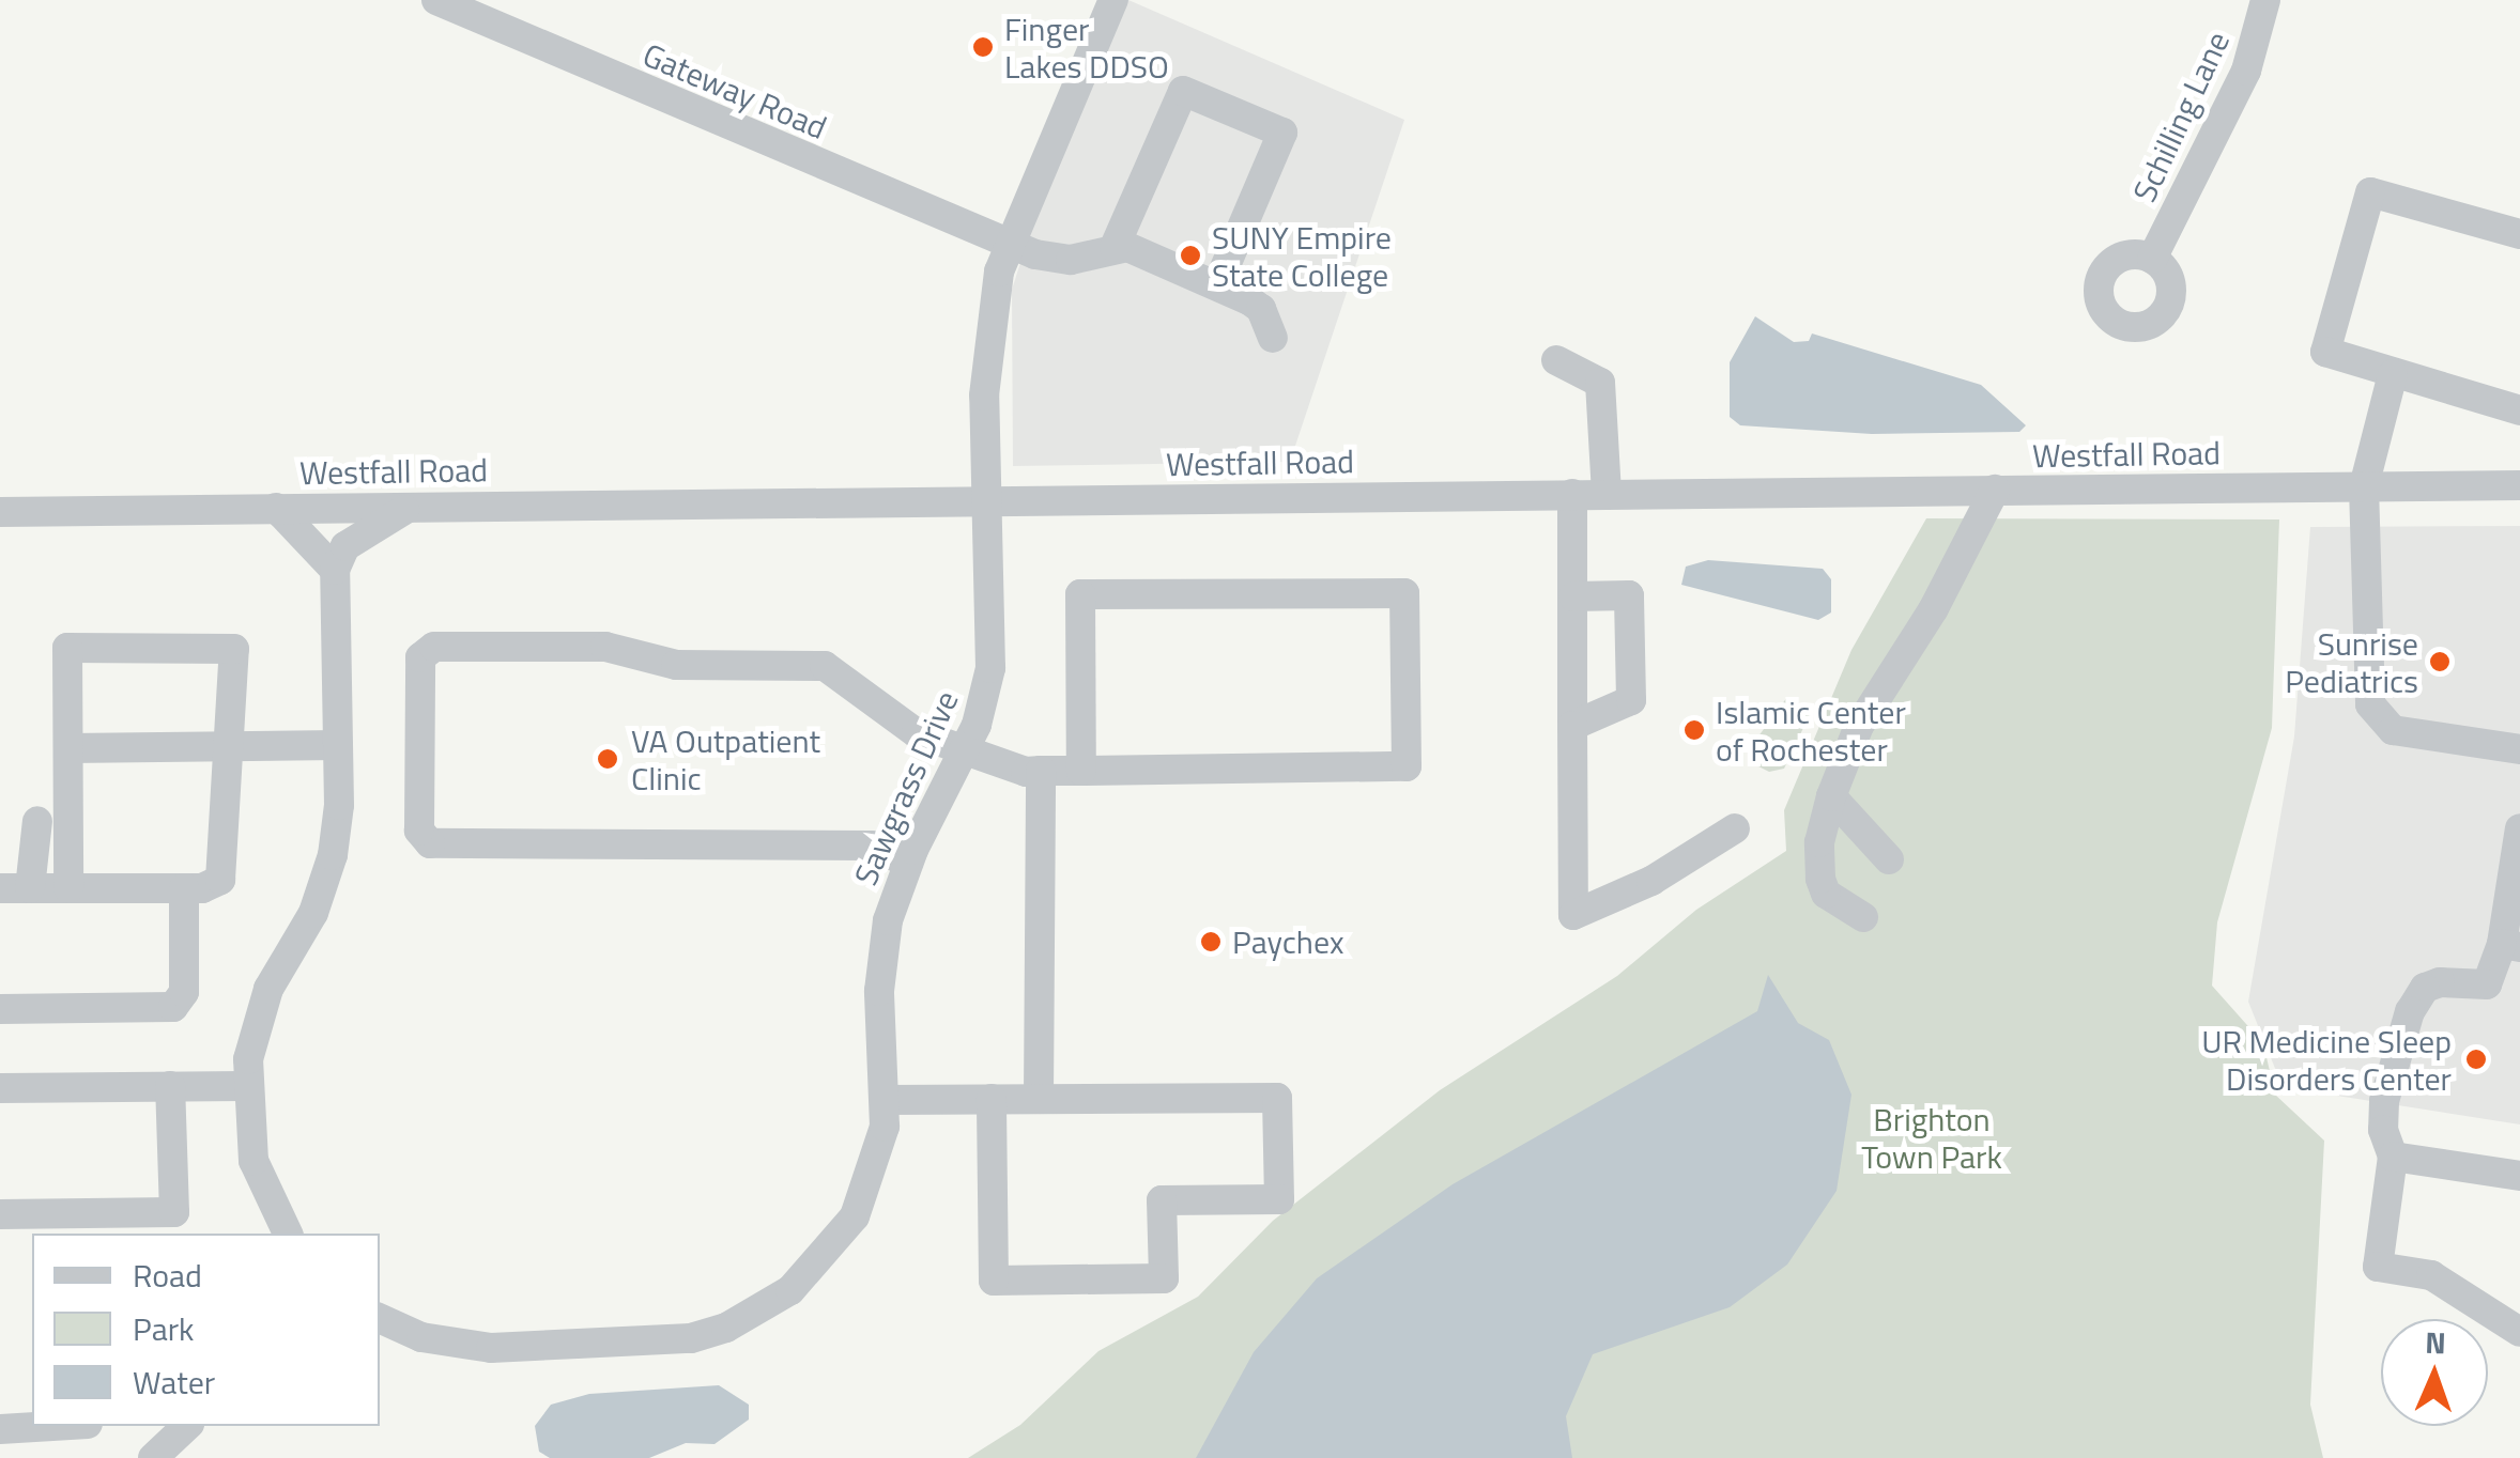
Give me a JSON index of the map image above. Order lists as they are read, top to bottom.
{
  "streets": {
    "street": [
      "Gateway Road",
      "Schilling Lane",
      "Westfall Road",
      "Sawgrass Drive"
    ]
  },
  "crossings": [
    ["Gateway Road", "Sawgrass Drive"],
    ["Westfall Road", "Sawgrass Drive"]
  ],
  "parks": ["Brighton Town Park"],
  "places": [
    "Finger Lakes DDSO",
    "SUNY Empire State College",
    "Sunrise Pediatrics",
    "Islamic Center of Rochester",
    "VA Outpatient Clinic",
    "Paychex",
    "UR Medicine Sleep Disorders Center"
  ],
  "legend": ["Road", "Park", "Water"],
  "north": "top"
}
